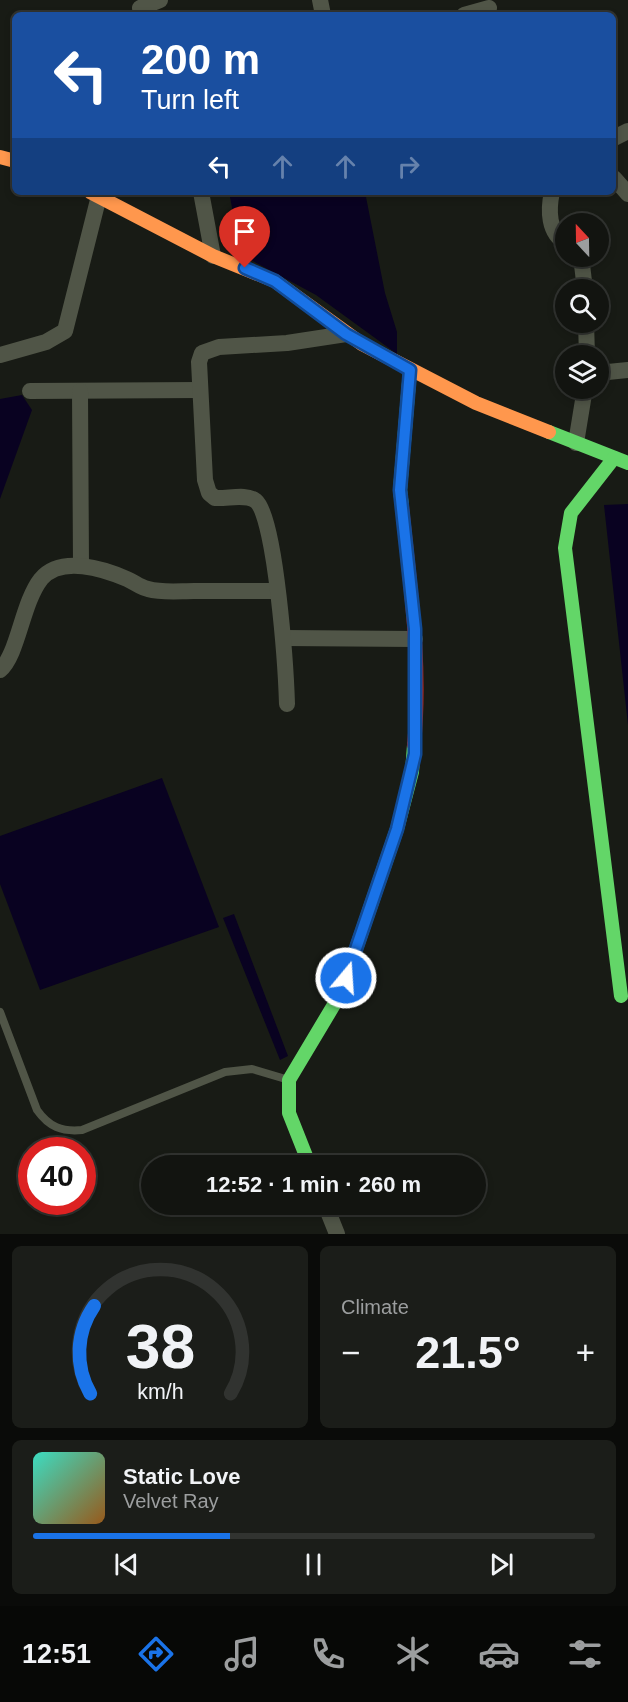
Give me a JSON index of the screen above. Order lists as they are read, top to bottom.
{
  "north": "top",
  "page": {
    "turn": ["200 m", "Turn left"],
    "limit": "40",
    "trip": "12:52 · 1 min · 260 m",
    "tile": "Climate",
    "heat": ["−", "21.5°", "+"],
    "song": ["Static Love", "Velvet Ray"],
    "tabs": "12:51",
    "gauge": ["38", "km/h"]
  }
}
